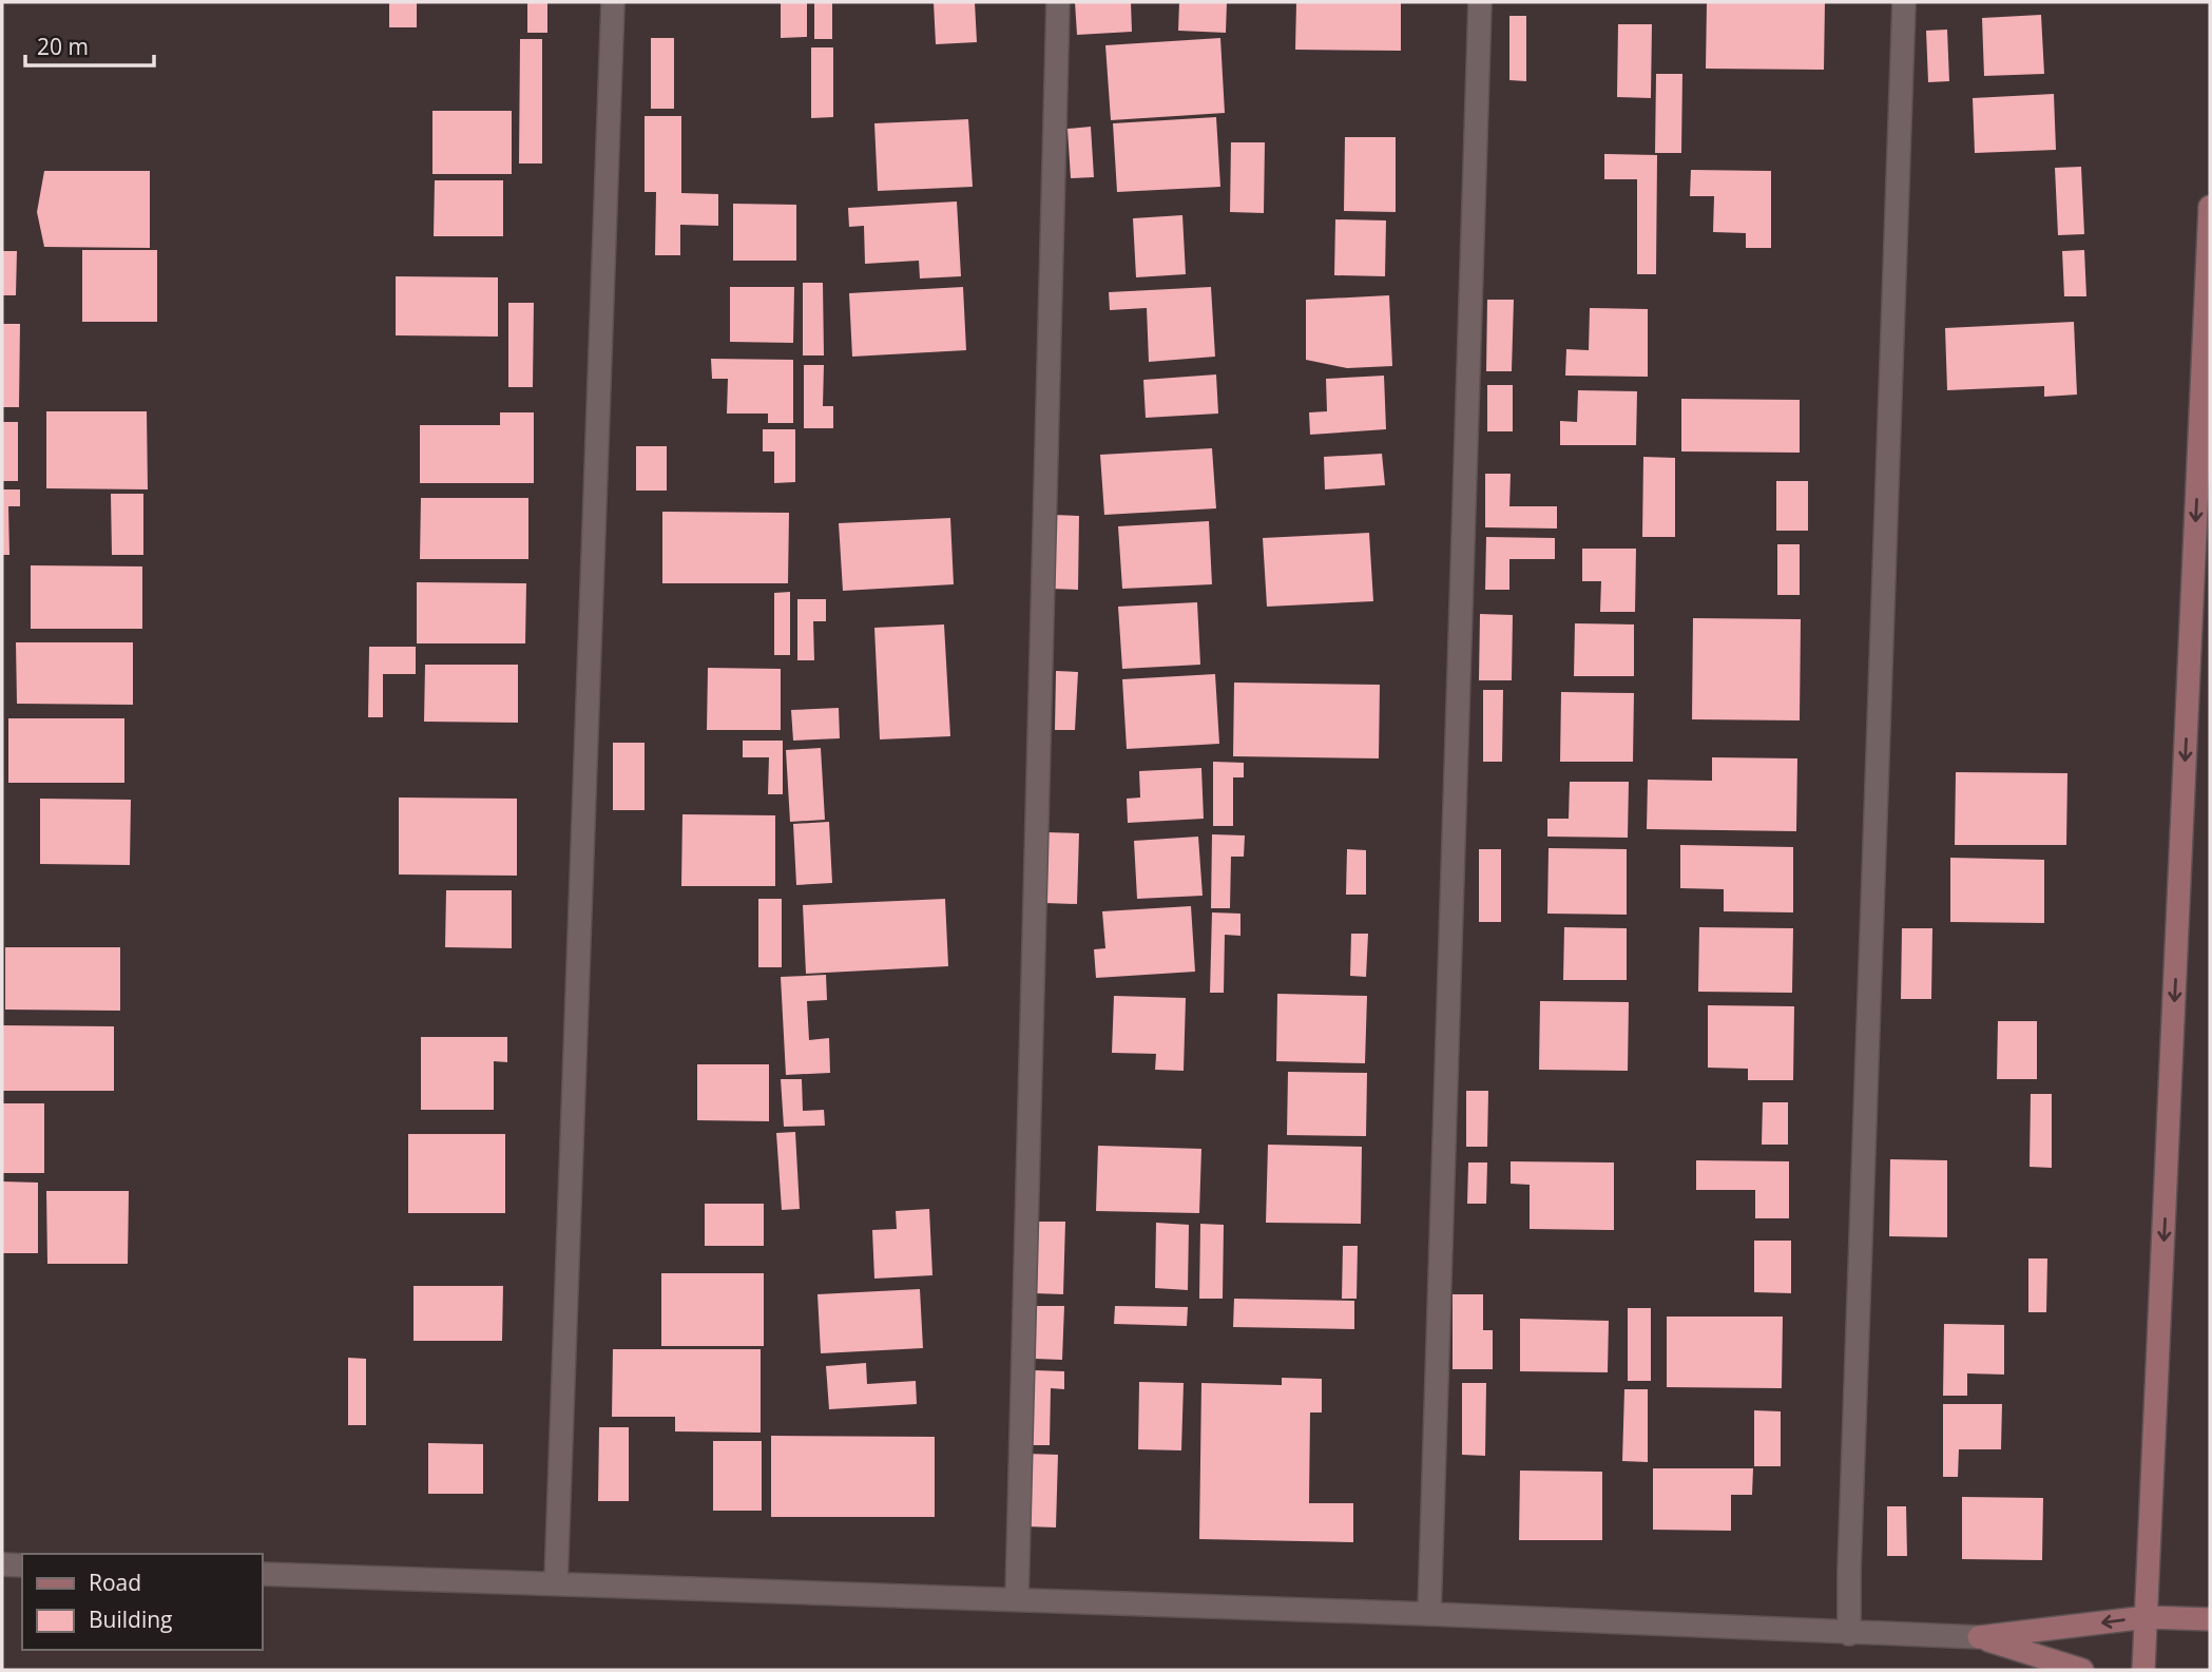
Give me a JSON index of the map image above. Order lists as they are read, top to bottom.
{
  "legend": ["Road", "Building"],
  "scale_bar": "20 m"
}
